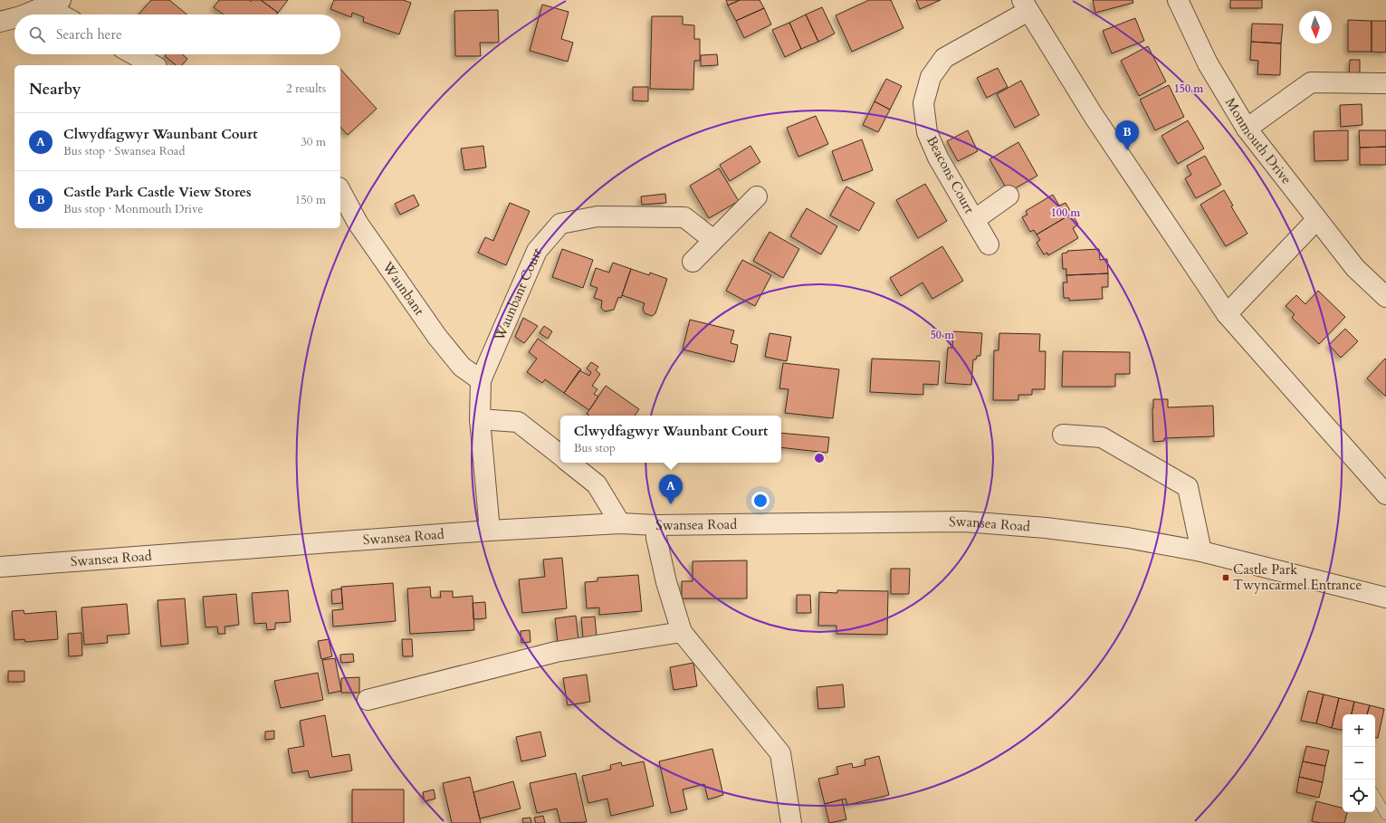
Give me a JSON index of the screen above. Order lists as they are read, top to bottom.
{
  "streets": {
    "street": [
      "Monmouth Drive",
      "Beacons Court",
      "Waunbant",
      "Waunbant Court",
      "Swansea Road"
    ]
  },
  "crossings": [
    ["Waunbant", "Waunbant Court"],
    ["Waunbant Court", "Swansea Road"]
  ],
  "places": {
    "transit": ["Castle Park Twyncarmel Entrance"]
  },
  "north": "bottom",
  "page": {
    "search": "Search here",
    "heading": ["Nearby", "2 results"],
    "list": [
      {
        "mark": "A",
        "name": "Clwydfagwyr Waunbant Court",
        "note": "Bus stop · Swansea Road",
        "value": "30 m"
      },
      {
        "mark": "B",
        "name": "Castle Park Castle View Stores",
        "note": "Bus stop · Monmouth Drive",
        "value": "150 m"
      }
    ],
    "pins": ["B", "A"],
    "popup": ["Clwydfagwyr Waunbant Court", "Bus stop"],
    "map_buttons": ["+", "−"]
  },
  "rings": ["150 m", "100 m", "50 m"]
}
